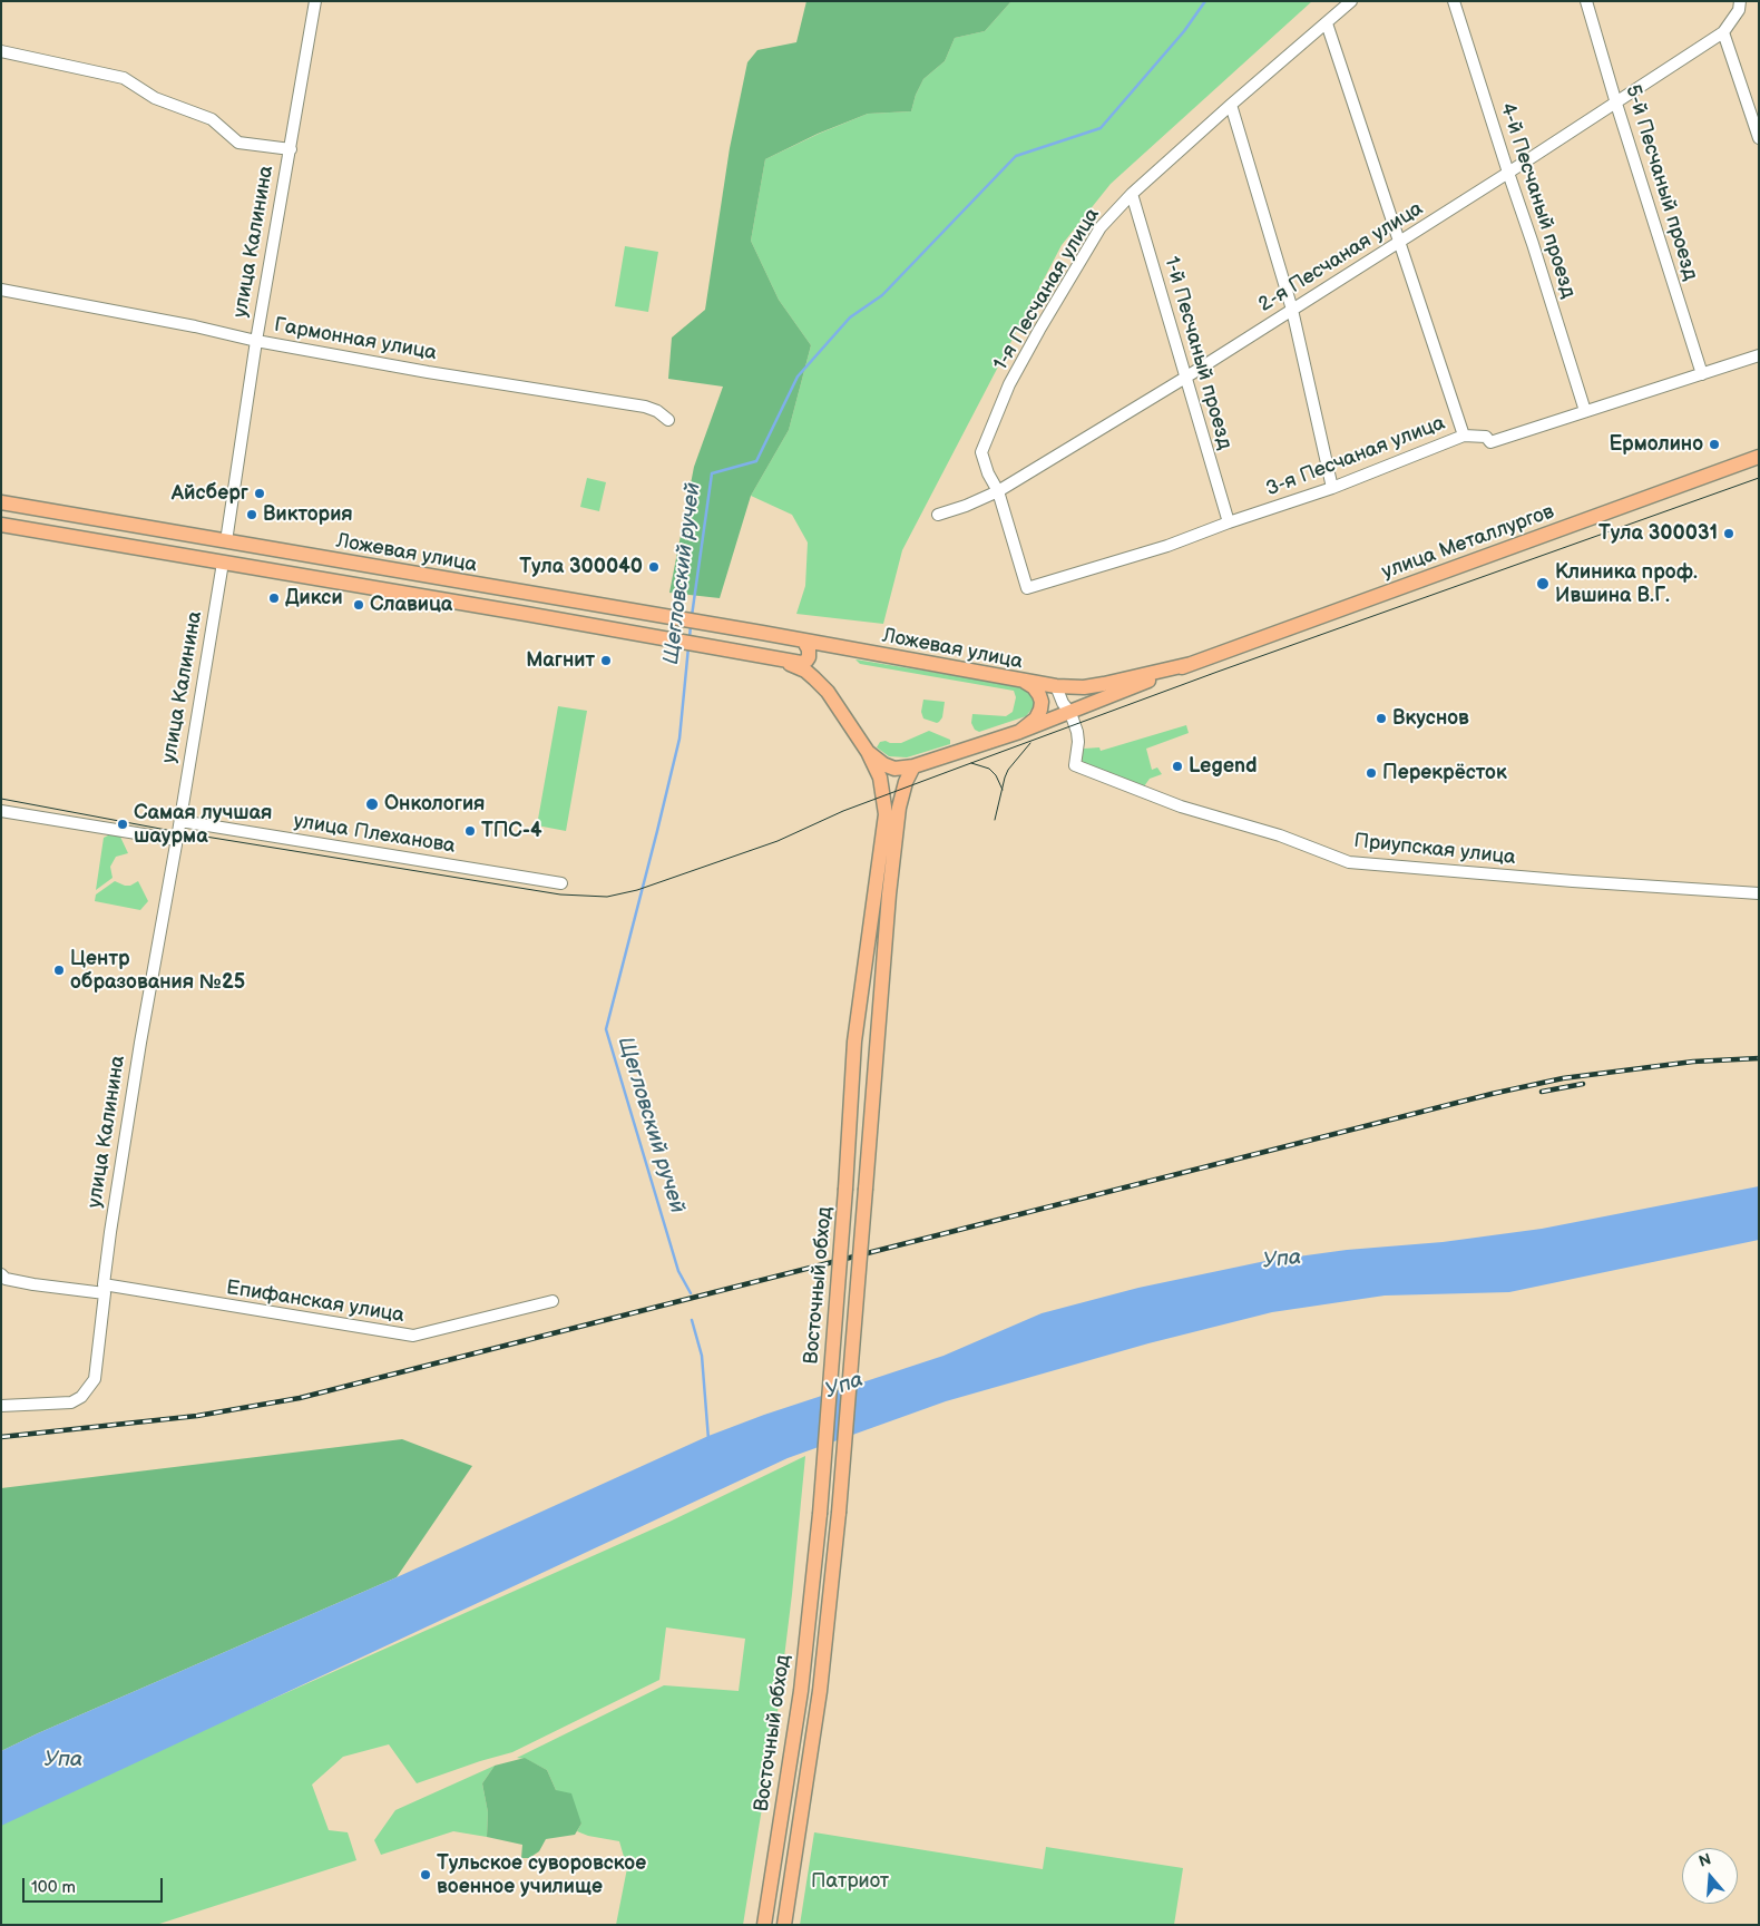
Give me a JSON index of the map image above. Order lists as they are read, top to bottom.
{
  "streets": {
    "main road": [
      "улица Калинина",
      "улица Металлургов",
      "Ложевая улица",
      "Восточный обход"
    ],
    "street": [
      "5-й Песчаный проезд",
      "4-й Песчаный проезд",
      "2-я Песчаная улица",
      "1-я Песчаная улица",
      "Гармонная улица",
      "1-й Песчаный проезд",
      "3-я Песчаная улица",
      "улица Плеханова",
      "Приупская улица",
      "Епифанская улица"
    ]
  },
  "crossings": [
    ["5-й Песчаный проезд", "2-я Песчаная улица"],
    ["5-й Песчаный проезд", "3-я Песчаная улица"],
    ["4-й Песчаный проезд", "2-я Песчаная улица"],
    ["4-й Песчаный проезд", "3-я Песчаная улица"],
    ["улица Калинина", "Гармонная улица"],
    ["улица Калинина", "Ложевая улица"],
    ["улица Калинина", "улица Плеханова"],
    ["улица Калинина", "Епифанская улица"],
    ["2-я Песчаная улица", "1-я Песчаная улица"],
    ["2-я Песчаная улица", "1-й Песчаный проезд"],
    ["1-я Песчаная улица", "1-й Песчаный проезд"],
    ["1-я Песчаная улица", "3-я Песчаная улица"],
    ["1-й Песчаный проезд", "3-я Песчаная улица"],
    ["улица Металлургов", "Ложевая улица"],
    ["улица Металлургов", "Приупская улица"],
    ["Ложевая улица", "Восточный обход"]
  ],
  "water": ["Щегловский ручей", "Упа"],
  "parks": ["Патриот"],
  "places": [
    "Ермолино",
    "Айсберг",
    "Виктория",
    "Тула 300031",
    "Тула 300040",
    "Клиника проф. Ившина В.Г.",
    "Дикси",
    "Славица",
    "Магнит",
    "Вкуснов",
    "Legend",
    "Перекрёсток",
    "Онкология",
    "Самая лучшая шаурма",
    "ТПС-4",
    "Центр образования №25",
    "Тульское суворовское военное училище"
  ],
  "scale_bar": "100 m",
  "north": "top"
}
